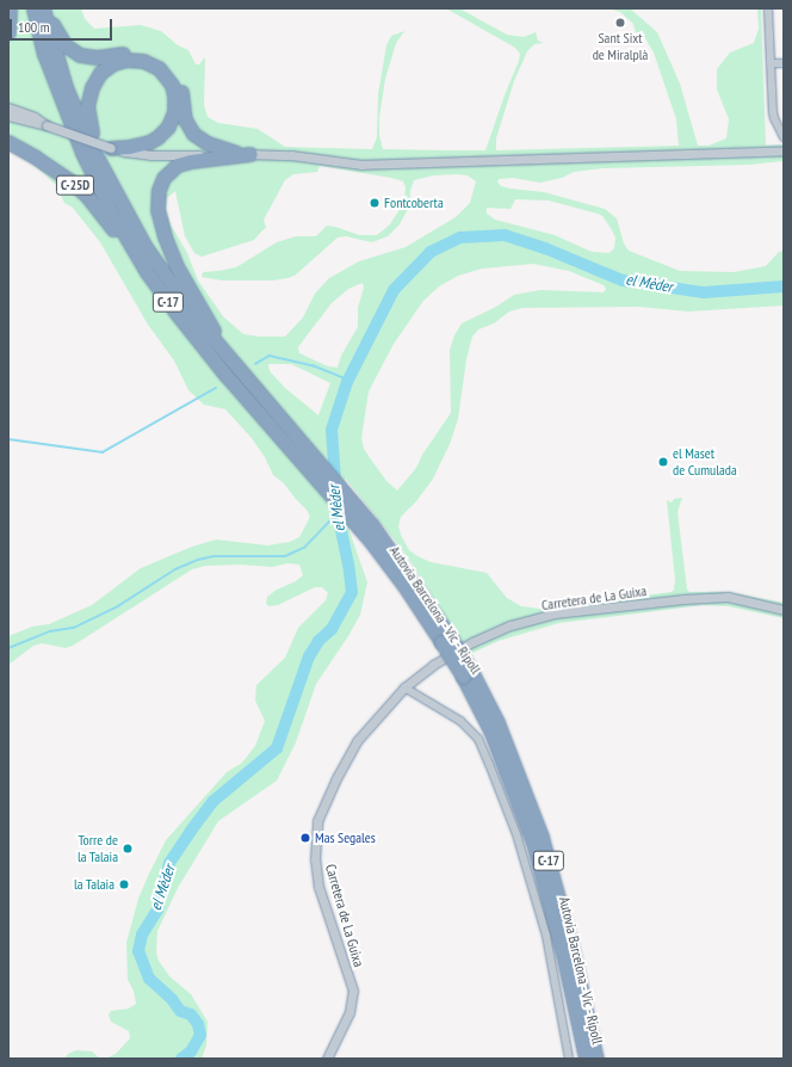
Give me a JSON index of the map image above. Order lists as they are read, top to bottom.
{
  "streets": {
    "highway": ["C-25D", "C-17", "Autovia Barcelona - Vic - Ripoll"],
    "street": ["Carretera de La Guixa"]
  },
  "crossings": [
    ["C-25D", "Autovia Barcelona - Vic - Ripoll"]
  ],
  "water": ["el Mèder"],
  "places": [
    "Sant Sixt de Miralplà",
    "Fontcoberta",
    "el Maset de Cumulada",
    "Mas Segales",
    "Torre de la Talaia",
    "la Talaia"
  ],
  "scale_bar": "100 m"
}
